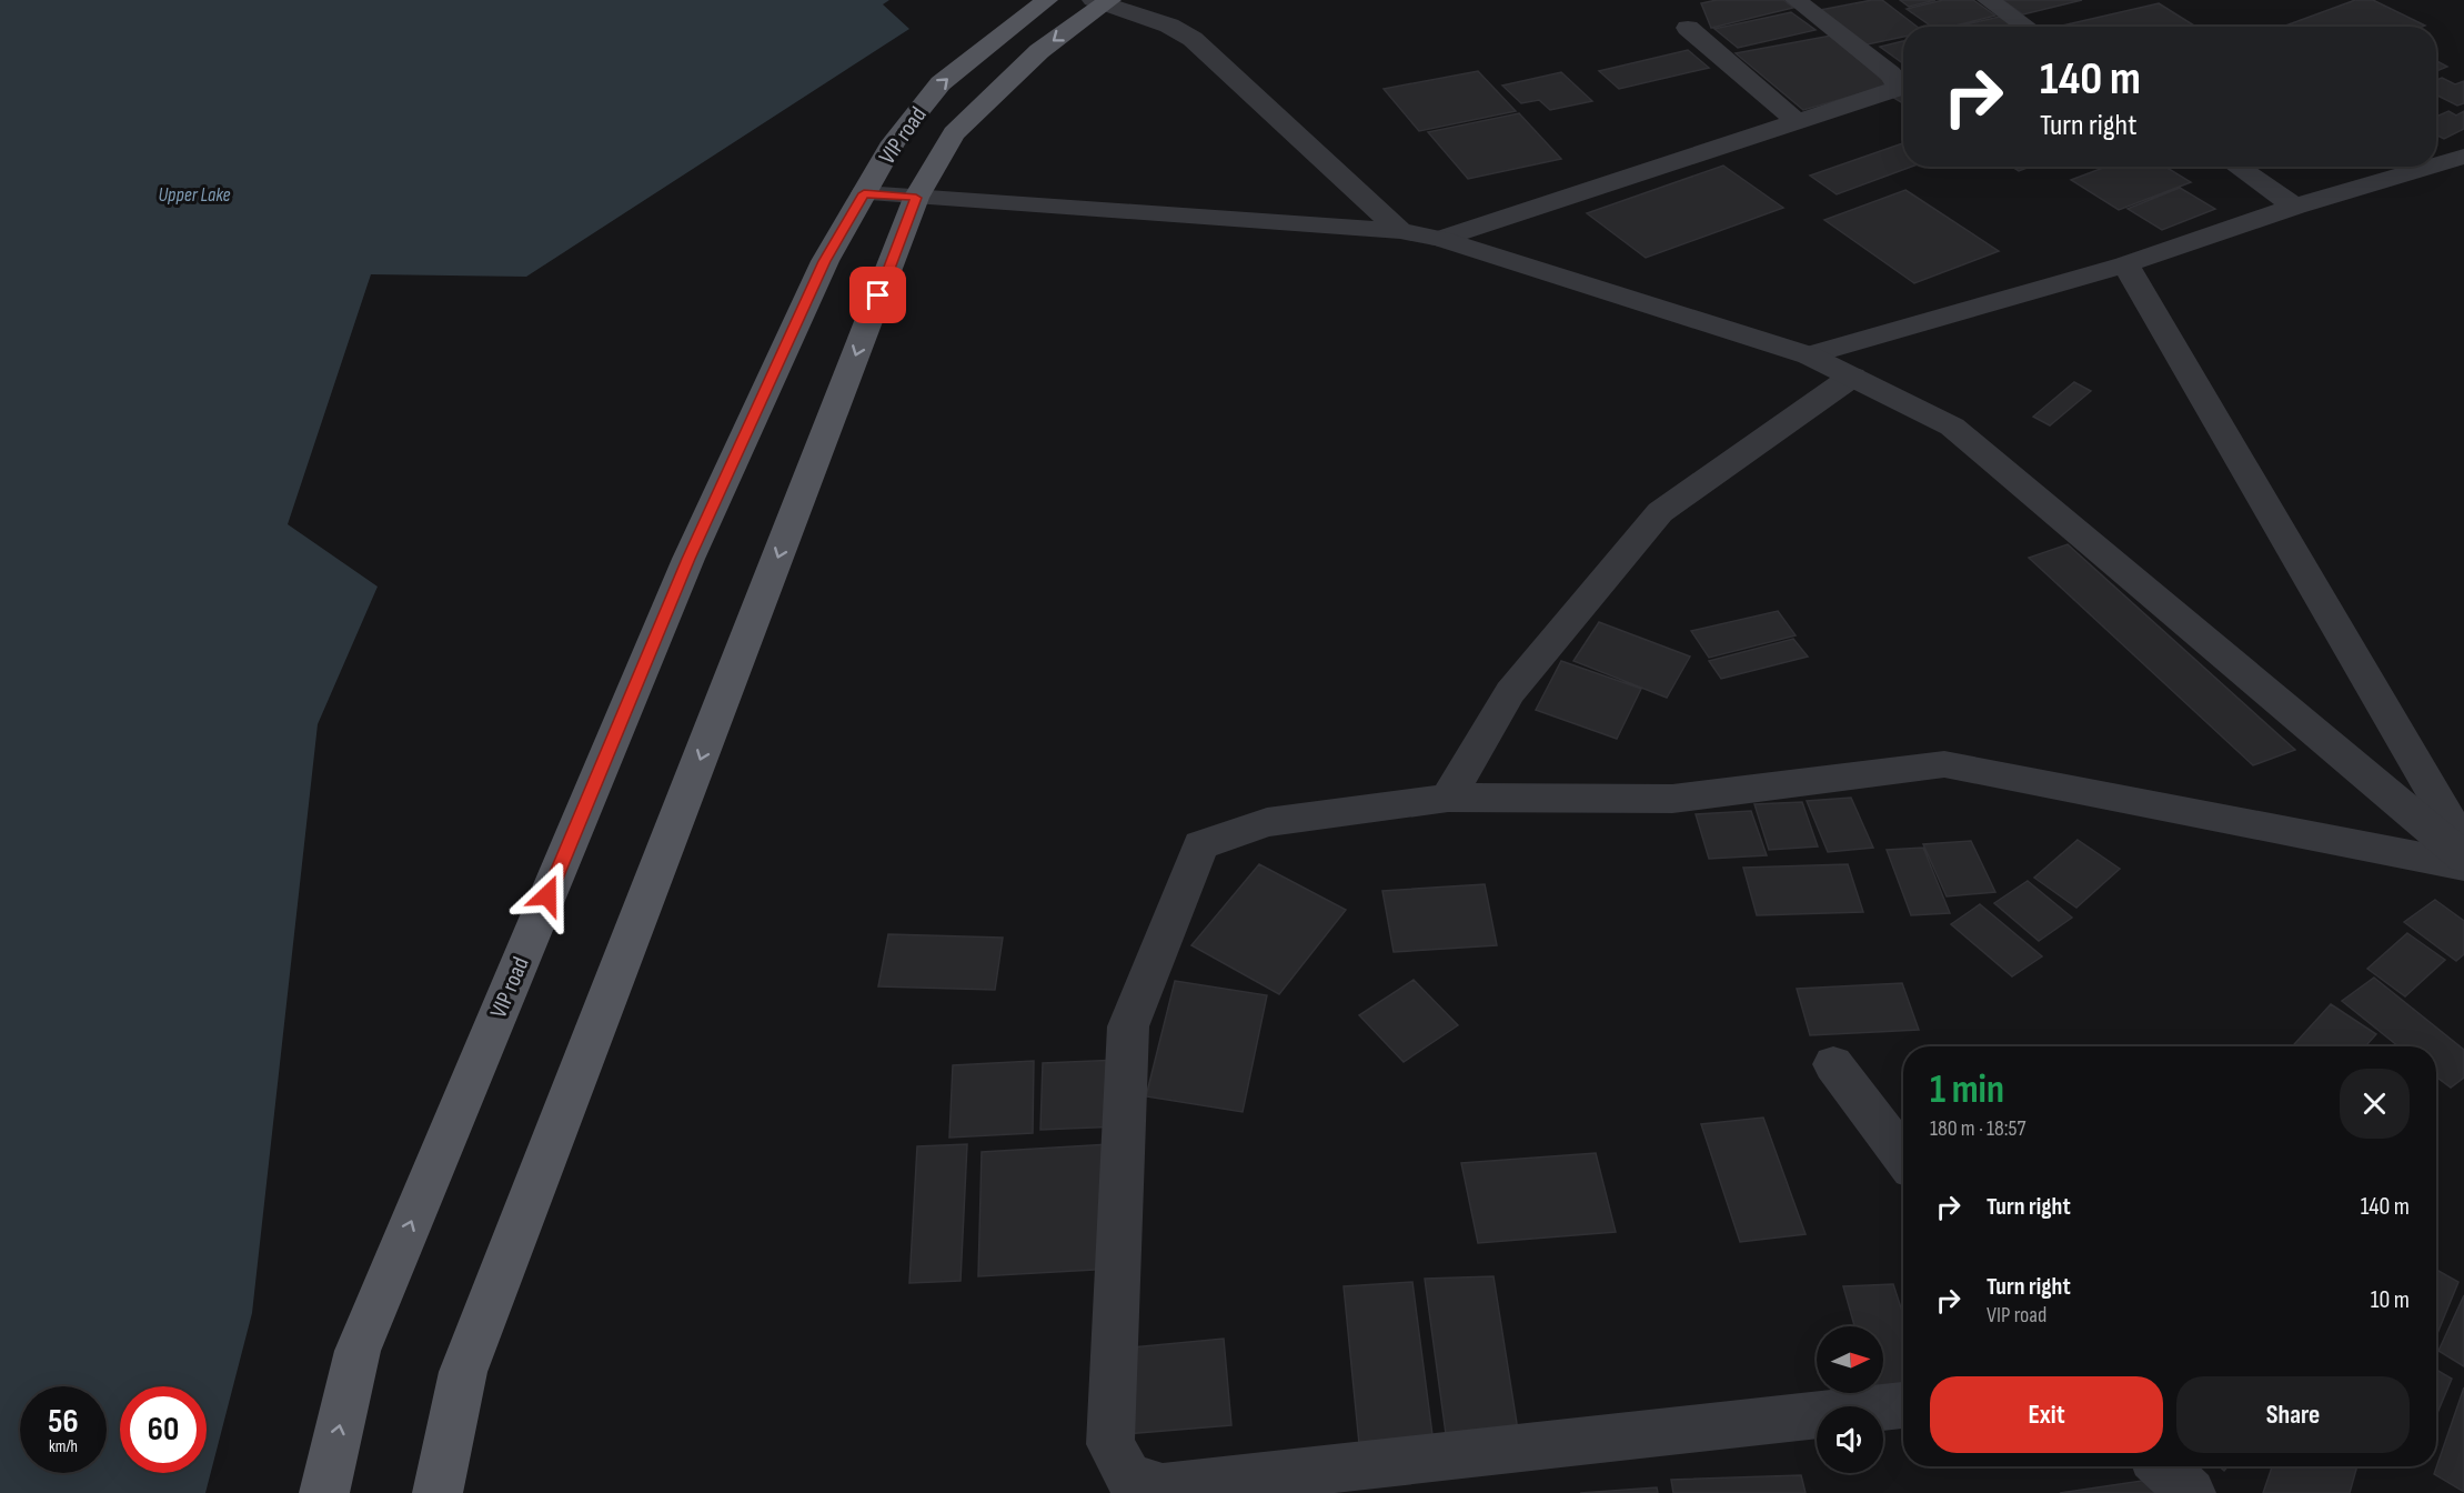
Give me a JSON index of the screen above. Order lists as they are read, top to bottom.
{
  "streets": {
    "main road": ["VIP road"]
  },
  "water": ["Upper Lake"],
  "north": "right",
  "page": {
    "turn": ["140 m", "Turn right"],
    "heading": ["1 min", "180 m · 18:57"],
    "list": [
      {
        "name": "Turn right",
        "value": "140 m"
      },
      {
        "name": "Turn right",
        "note": "VIP road",
        "value": "10 m"
      }
    ],
    "buttons": ["Exit", "Share"],
    "speed": "56 km/h",
    "limit": "60"
  }
}
